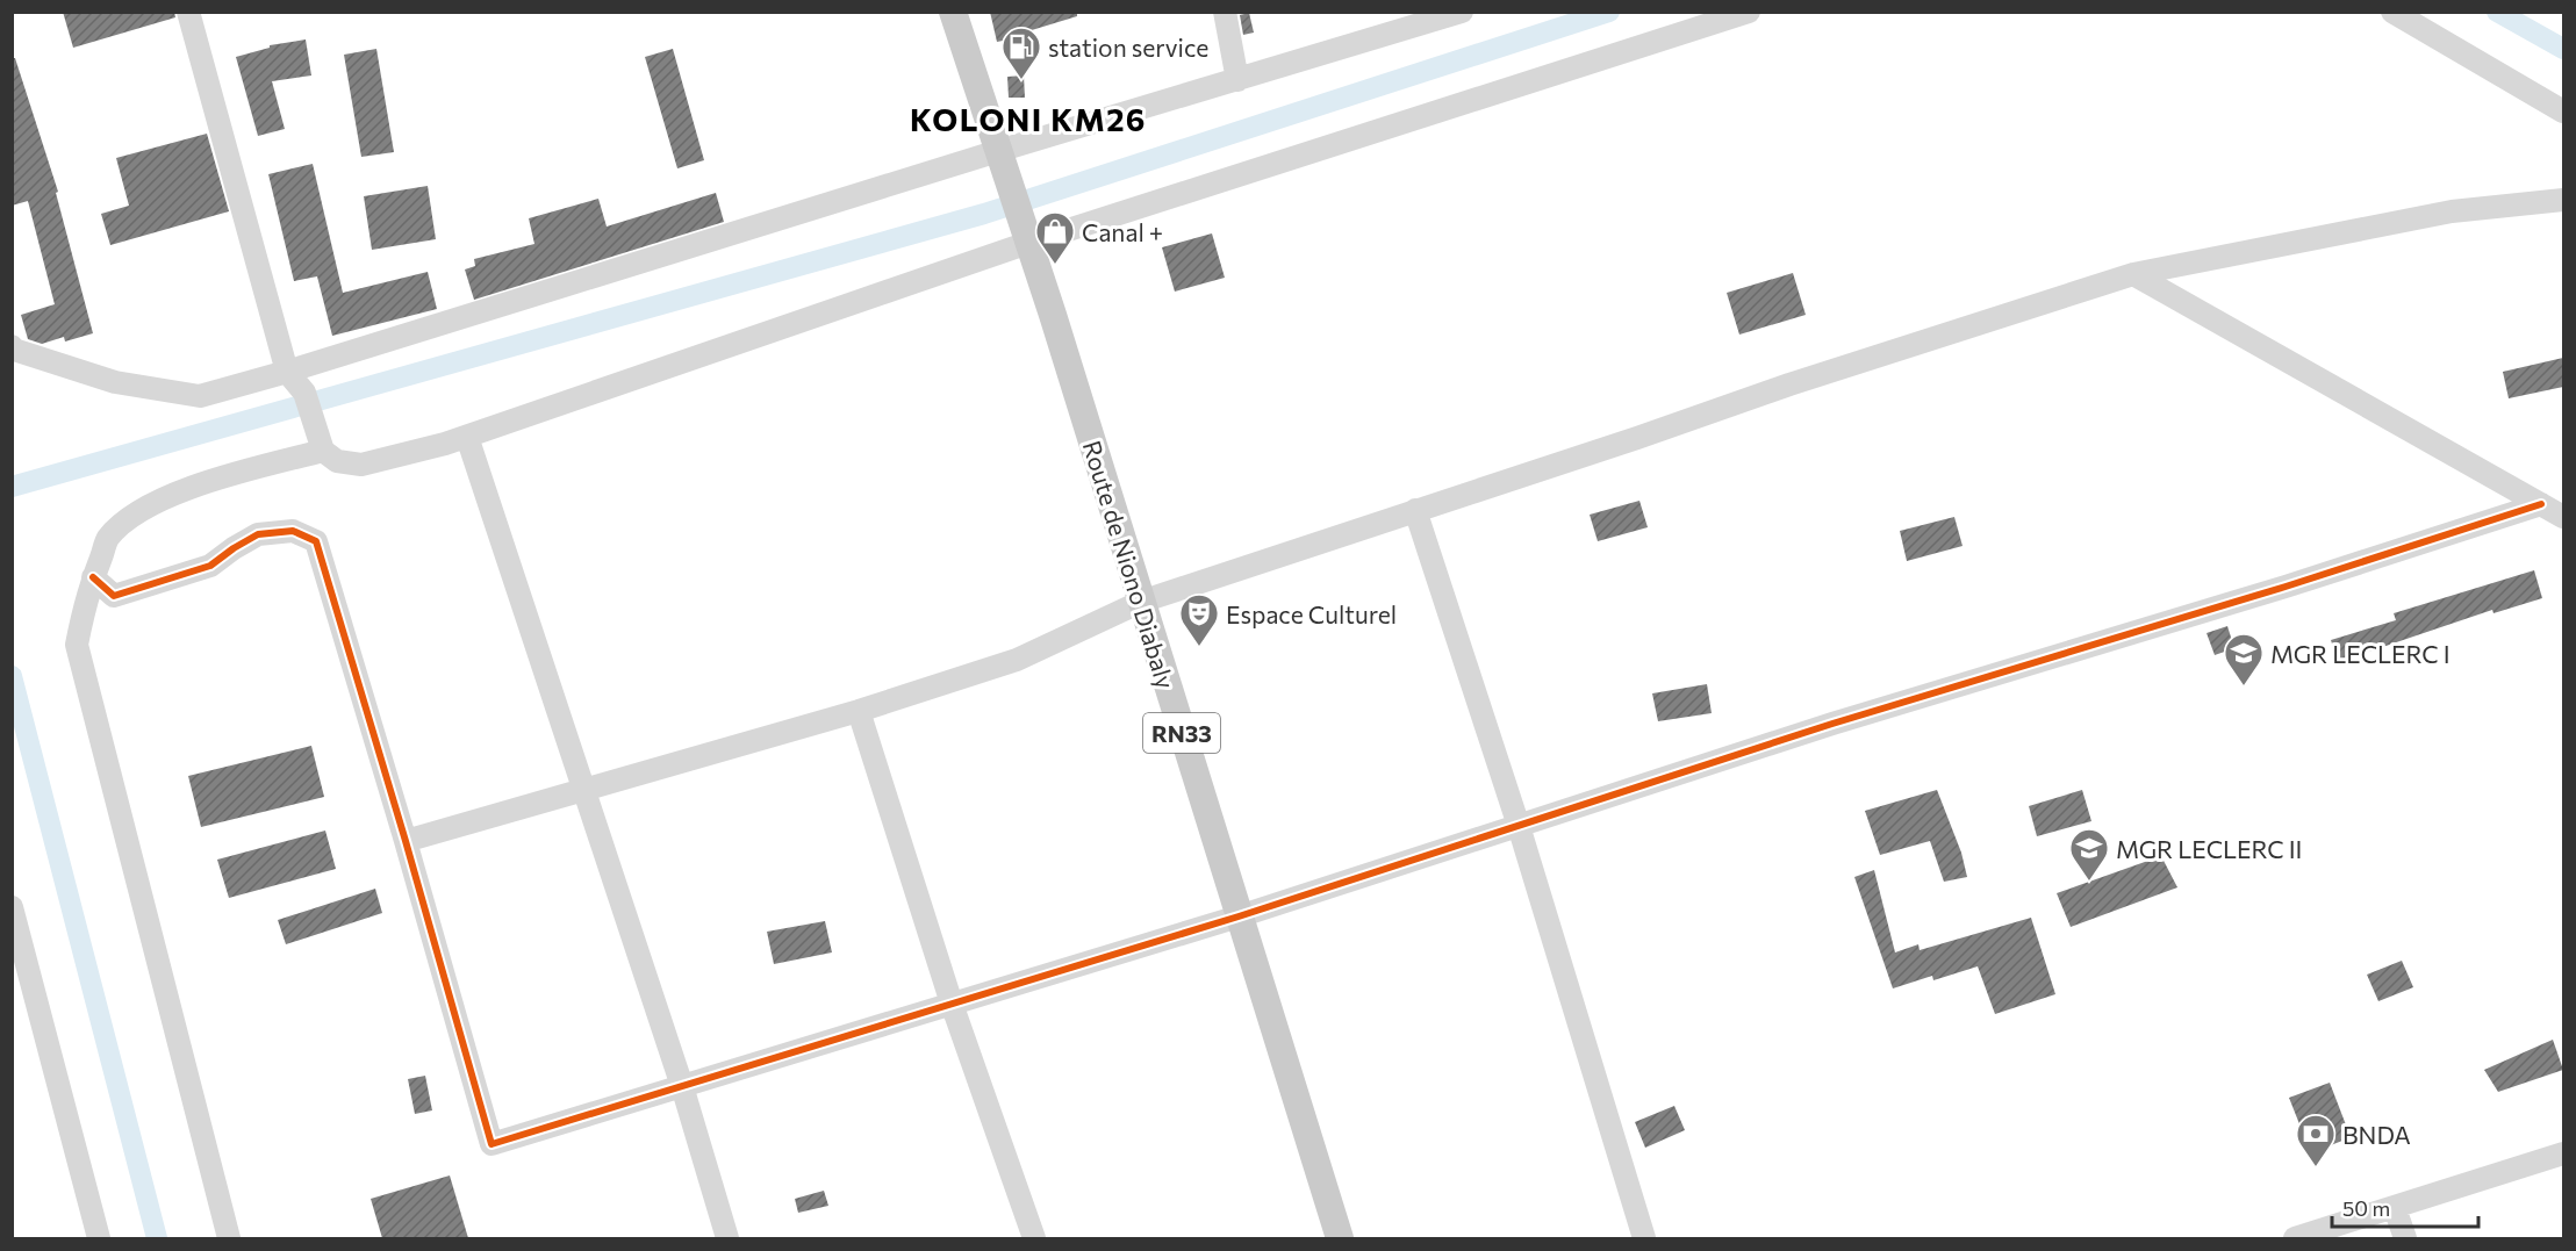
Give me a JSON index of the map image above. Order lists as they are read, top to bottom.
{
  "streets": {
    "main road": ["Route de Niono Diabaly", "RN33"]
  },
  "districts": ["KOLONI KM26"],
  "places": {
    "fuel station": ["station service"],
    "shop": ["Canal +"],
    "theatre": ["Espace Culturel"],
    "school or university": ["MGR LECLERC I", "MGR LECLERC II"],
    "bank": ["BNDA"]
  },
  "scale_bar": "50 m"
}
